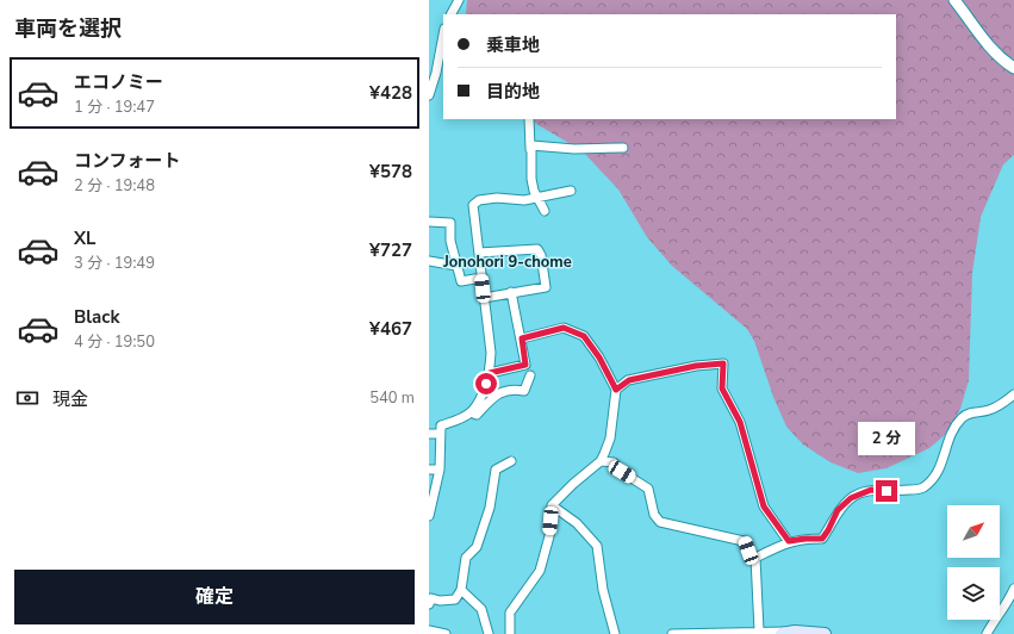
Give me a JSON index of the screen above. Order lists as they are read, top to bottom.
{
  "districts": ["Jonohori 9-chome"],
  "north": "top right",
  "page": {
    "heading": "車両を選択",
    "banner": ["乗車地", "目的地"],
    "list": [
      {
        "name": "エコノミー",
        "note": "1 分 · 19:47",
        "value": "¥428"
      },
      {
        "name": "コンフォート",
        "note": "2 分 · 19:48",
        "value": "¥578"
      },
      {
        "name": "XL",
        "note": "3 分 · 19:49",
        "value": "¥727"
      },
      {
        "name": "Black",
        "note": "4 分 · 19:50",
        "value": "¥467"
      }
    ],
    "pay": ["現金", "540 m"],
    "bubble": "2 分",
    "buttons": "確定"
  }
}
